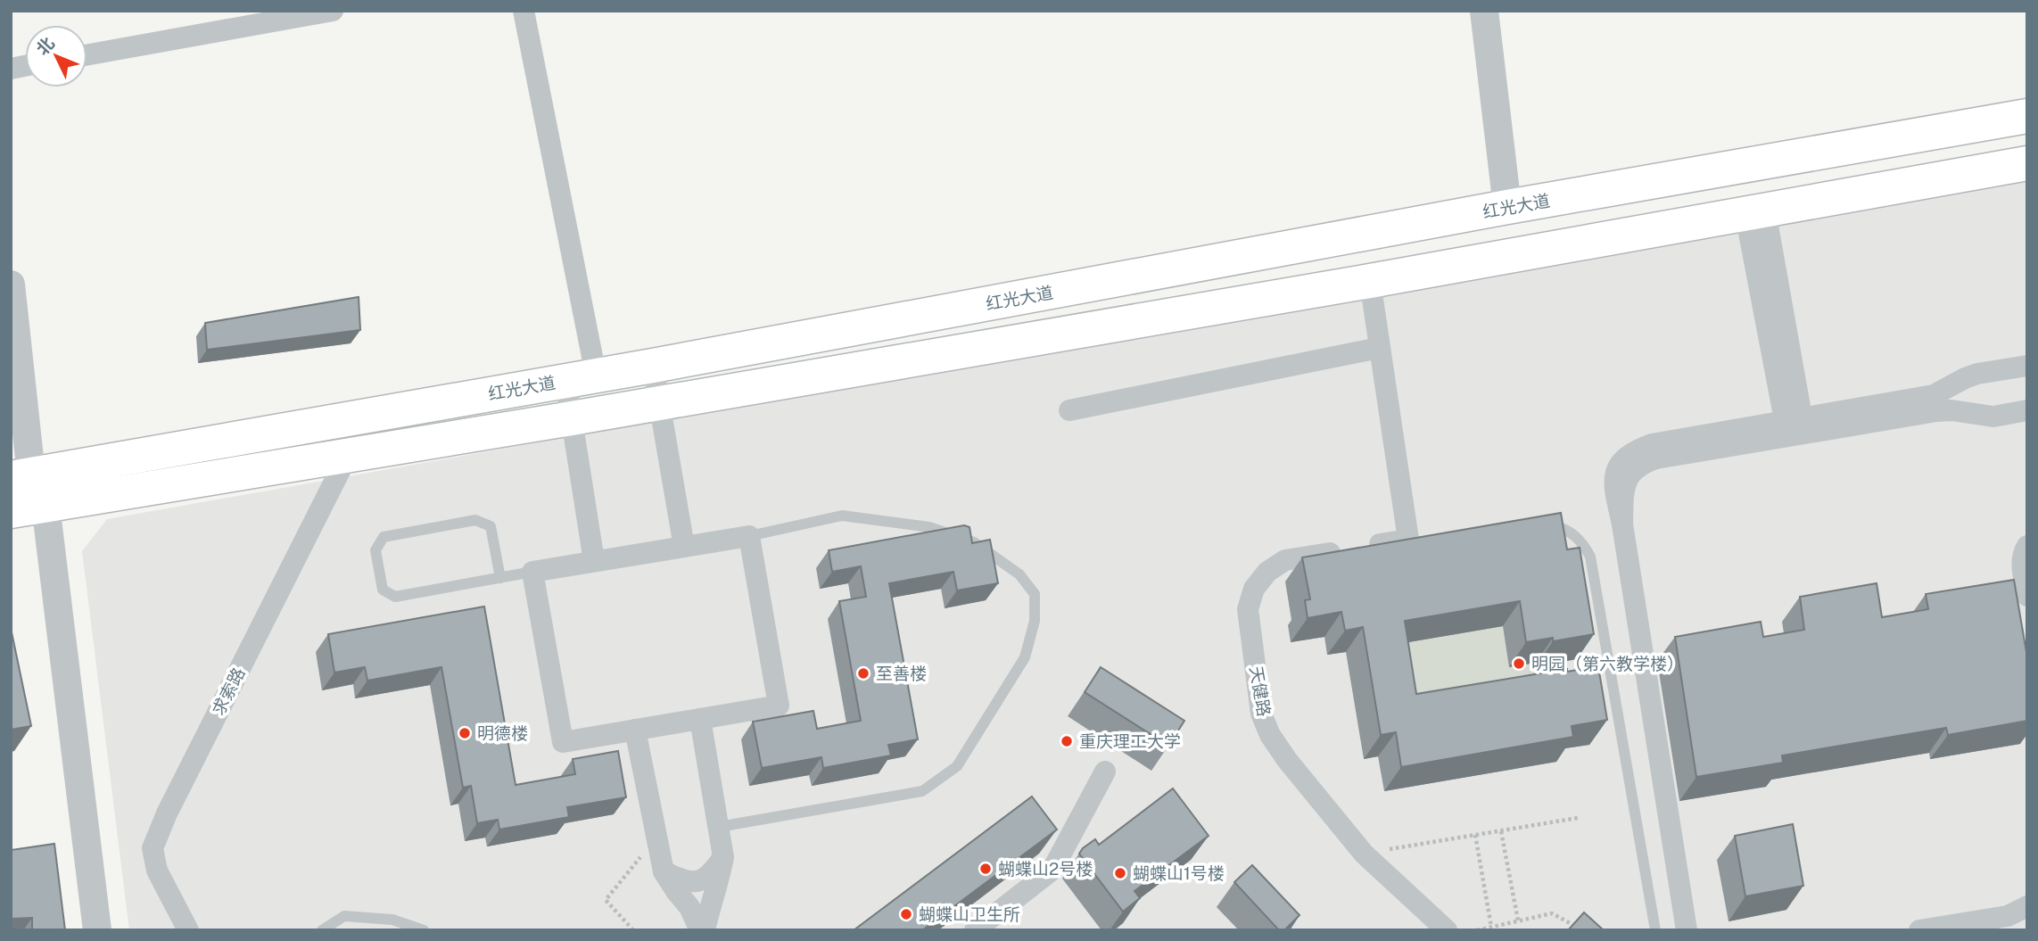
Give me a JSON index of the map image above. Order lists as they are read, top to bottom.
{
  "streets": {
    "main road": ["红光大道"],
    "street": ["求索路", "天健路"]
  },
  "places": [
    "明园（第六教学楼）",
    "至善楼",
    "明德楼",
    "重庆理工大学",
    "蝴蝶山2号楼",
    "蝴蝶山1号楼",
    "蝴蝶山卫生所"
  ],
  "north": "top left"
}
